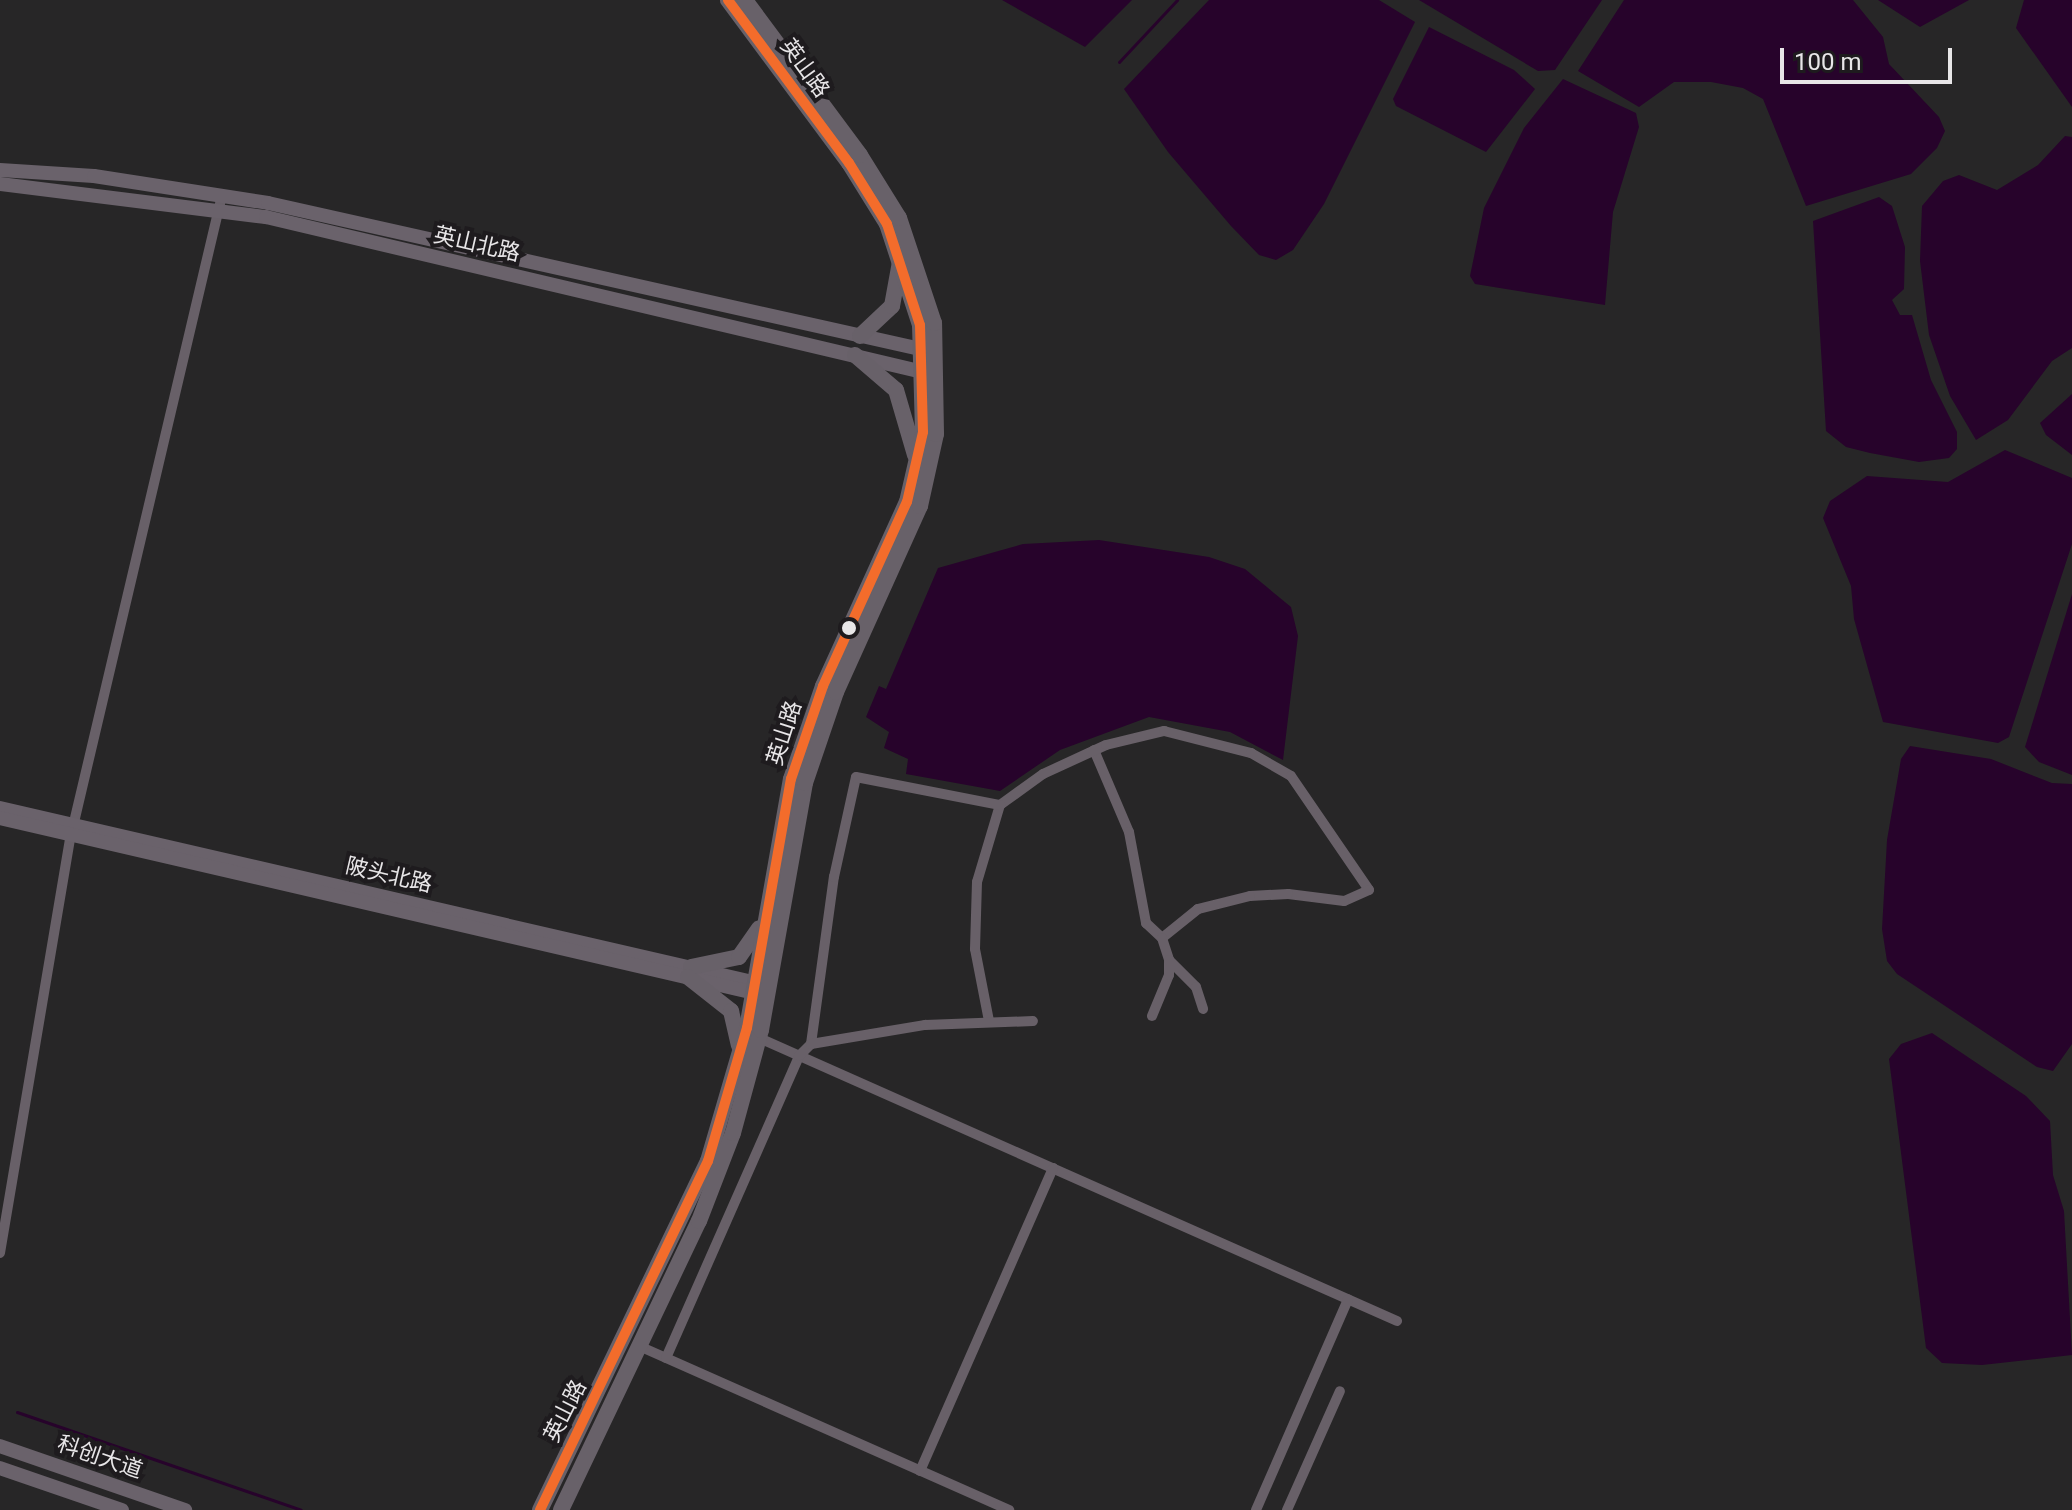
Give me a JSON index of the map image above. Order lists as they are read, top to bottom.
{
  "streets": {
    "main road": [
      "英山路",
      "英山北路",
      "陂头北路",
      "科创大道"
    ]
  },
  "crossings": [
    ["英山路", "英山北路"],
    ["英山路", "陂头北路"]
  ],
  "scale_bar": "100 m"
}
